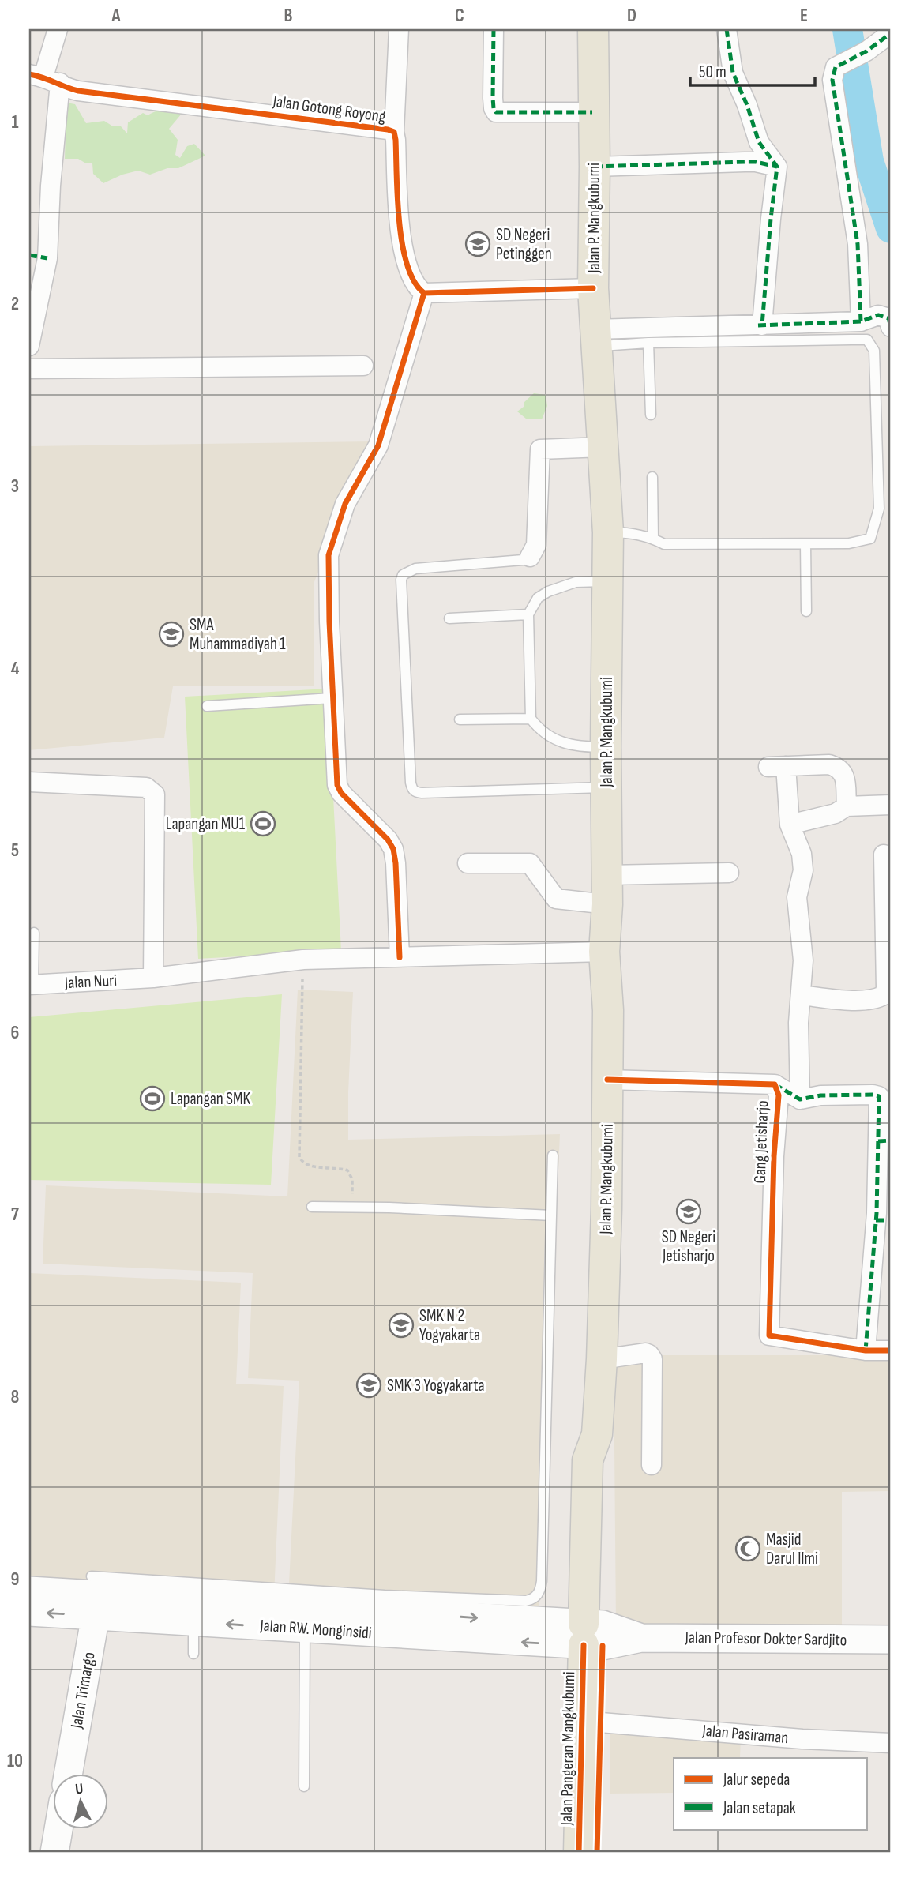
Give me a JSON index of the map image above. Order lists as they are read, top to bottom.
{
  "streets": {
    "main road": [
      "Jalan P. Mangkubumi",
      "Jalan RW. Monginsidi",
      "Jalan Profesor Dokter Sardjito",
      "Jalan Trimargo",
      "Jalan Pangeran Mangkubumi"
    ],
    "street": [
      "Jalan Gotong Royong",
      "Jalan Nuri",
      "Gang Jetisharjo",
      "Jalan Pasiraman"
    ]
  },
  "crossings": [
    ["Jalan P. Mangkubumi", "Jalan Nuri"],
    ["Jalan P. Mangkubumi", "Gang Jetisharjo"],
    ["Jalan P. Mangkubumi", "Jalan RW. Monginsidi"],
    ["Jalan P. Mangkubumi", "Jalan Profesor Dokter Sardjito"],
    ["Jalan P. Mangkubumi", "Jalan Pangeran Mangkubumi"],
    ["Jalan RW. Monginsidi", "Jalan Profesor Dokter Sardjito"],
    ["Jalan RW. Monginsidi", "Jalan Trimargo"],
    ["Jalan RW. Monginsidi", "Jalan Pangeran Mangkubumi"],
    ["Jalan Profesor Dokter Sardjito", "Jalan Pangeran Mangkubumi"],
    ["Jalan Pasiraman", "Jalan Pangeran Mangkubumi"]
  ],
  "places": {
    "school or university": [
      "SD Negeri Petinggen",
      "SMA Muhammadiyah 1",
      "SD Negeri Jetisharjo",
      "SMK N 2 Yogyakarta",
      "SMK 3 Yogyakarta"
    ],
    "sports": ["Lapangan MU1", "Lapangan SMK"],
    "mosque": ["Masjid Darul Ilmi"]
  },
  "legend": ["Jalur sepeda", "Jalan setapak"],
  "scale_bar": "50 m",
  "north": "top",
  "grid": {
    "columns": [
      "A",
      "B",
      "C",
      "D",
      "E"
    ],
    "rows": [
      "1",
      "2",
      "3",
      "4",
      "5",
      "6",
      "7",
      "8",
      "9",
      "10"
    ]
  }
}
